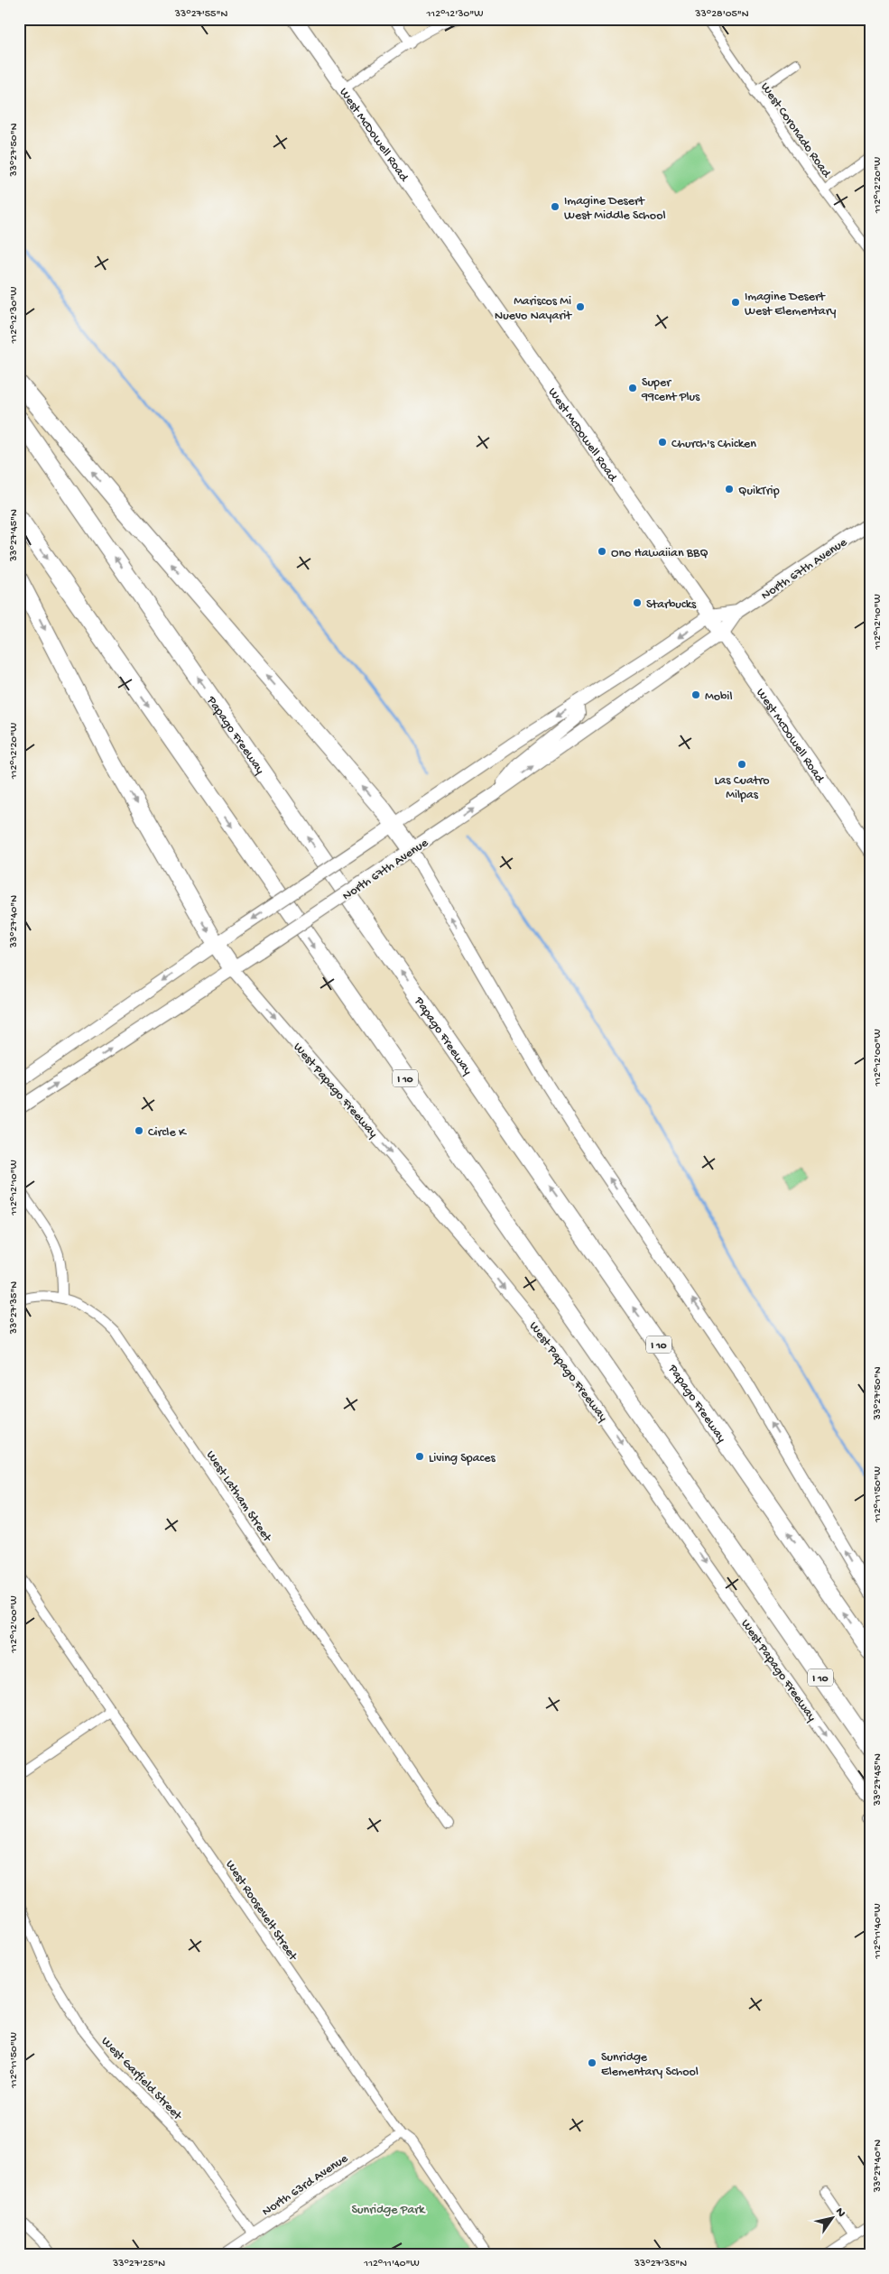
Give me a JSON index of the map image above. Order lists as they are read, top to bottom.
{
  "streets": {
    "highway": ["Papago Freeway", "I 10"],
    "main road": ["West McDowell Road", "North 67th Avenue", "West Papago Freeway"],
    "street": [
      "West Coronado Road",
      "West Latham Street",
      "West Roosevelt Street",
      "West Garfield Street",
      "North 63rd Avenue"
    ]
  },
  "crossings": [
    ["West McDowell Road", "North 67th Avenue"],
    ["North 67th Avenue", "West Papago Freeway"],
    ["West Roosevelt Street", "North 63rd Avenue"],
    ["West Garfield Street", "North 63rd Avenue"]
  ],
  "one_way": ["West Papago Freeway"],
  "parks": ["Sunridge Park"],
  "places": [
    "Imagine Desert West Middle School",
    "Imagine Desert West Elementary",
    "Mariscos Mi Nuevo Nayarit",
    "Super 99cent Plus",
    "Church's Chicken",
    "QuikTrip",
    "Ono Hawaiian BBQ",
    "Starbucks",
    "Mobil",
    "Las Cuatro Milpas",
    "Circle K",
    "Living Spaces",
    "Sunridge Elementary School"
  ],
  "north": "top right",
  "coordinates": [
    "33°27'55\"N",
    "112°12'30\"W",
    "33°28'05\"N",
    "33°27'50\"N",
    "112°12'20\"W",
    "33°27'45\"N",
    "112°12'10\"W",
    "33°27'40\"N",
    "112°12'00\"W",
    "33°27'35\"N",
    "112°11'50\"W",
    "112°11'40\"W",
    "33°27'25\"N"
  ]
}
